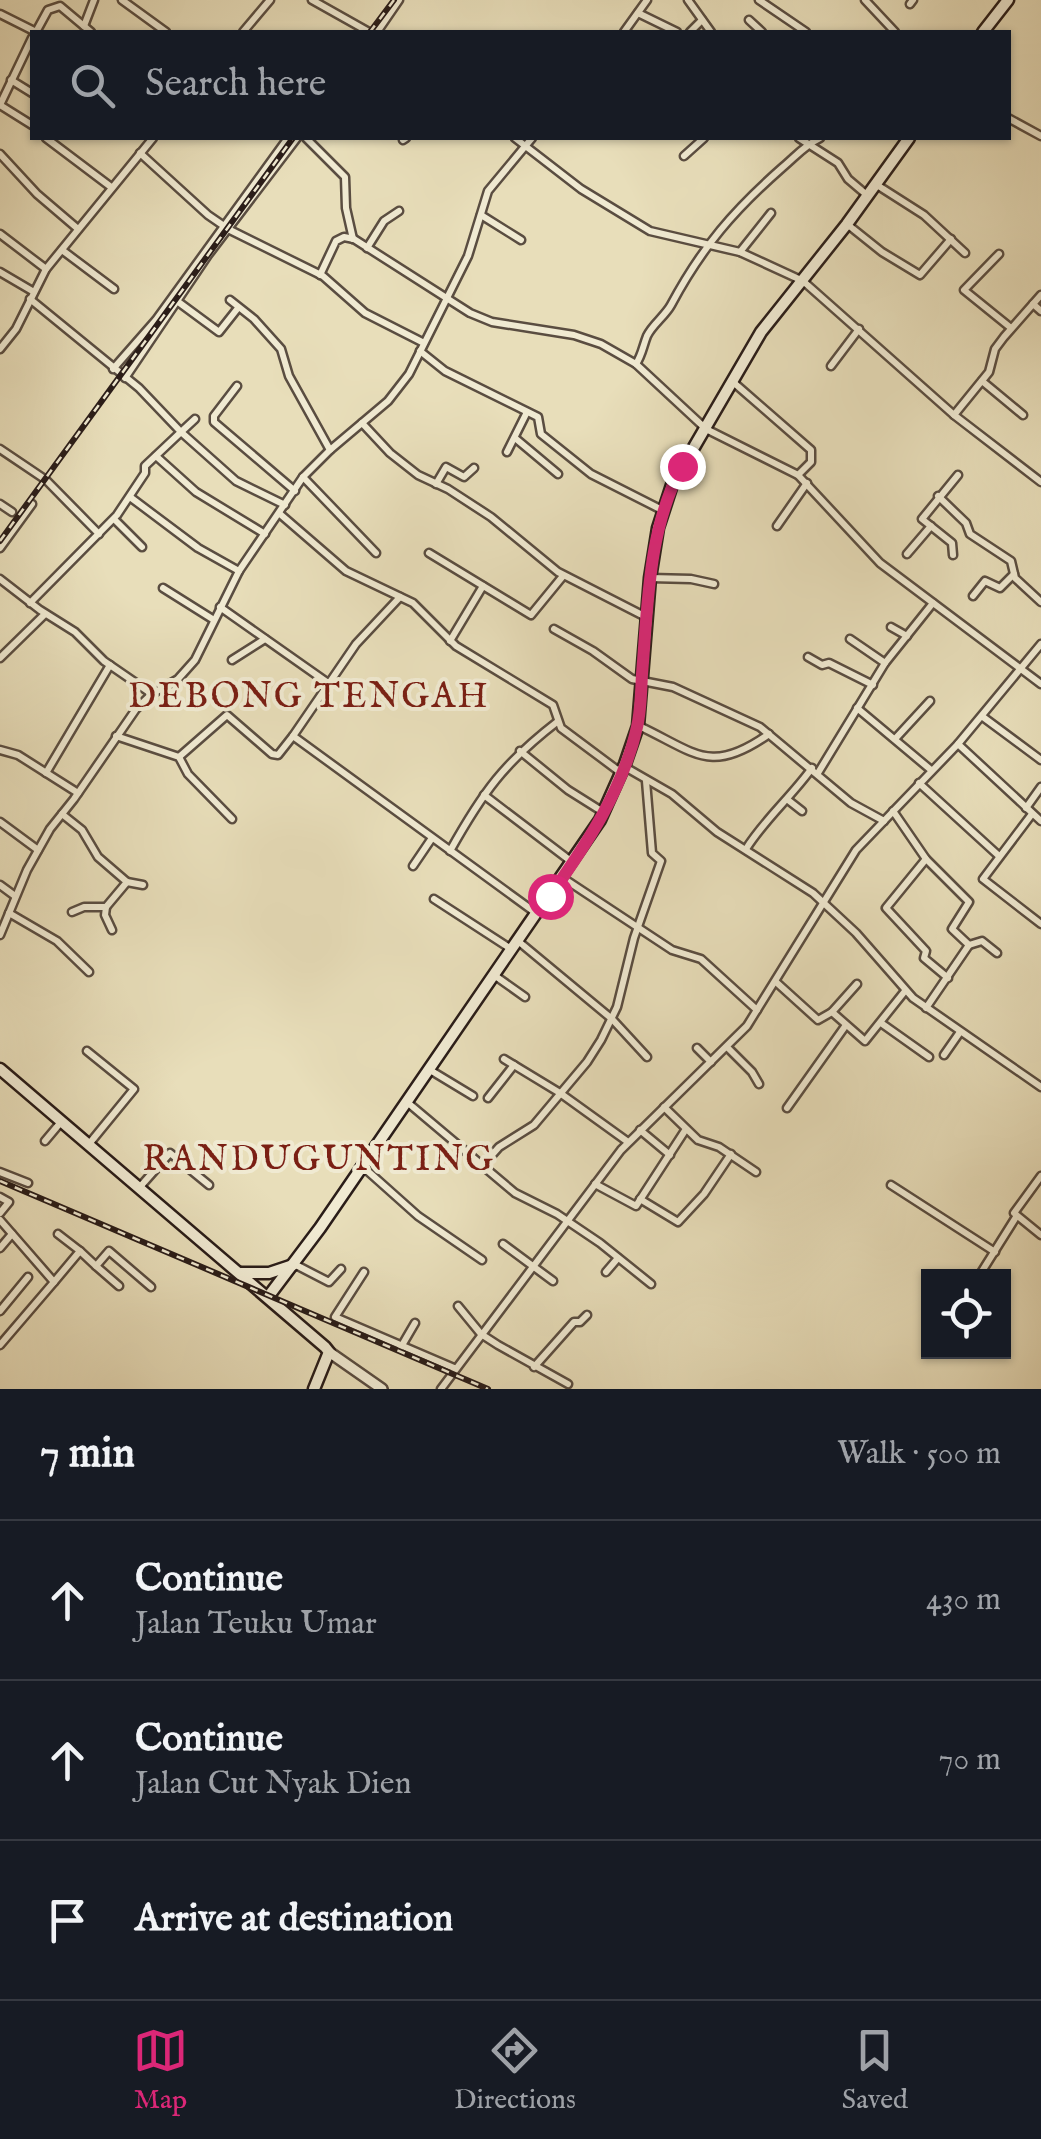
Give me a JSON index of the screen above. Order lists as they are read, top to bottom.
{
  "districts": ["DEBONG TENGAH", "RANDUGUNTING"],
  "page": {
    "search": "Search here",
    "heading": ["7 min", "Walk · 500 m"],
    "list": [
      ["Continue", "Jalan Teuku Umar", "430 m"],
      ["Continue", "Jalan Cut Nyak Dien", "70 m"],
      "Arrive at destination"
    ],
    "nav": ["Map", "Directions", "Saved"]
  }
}
